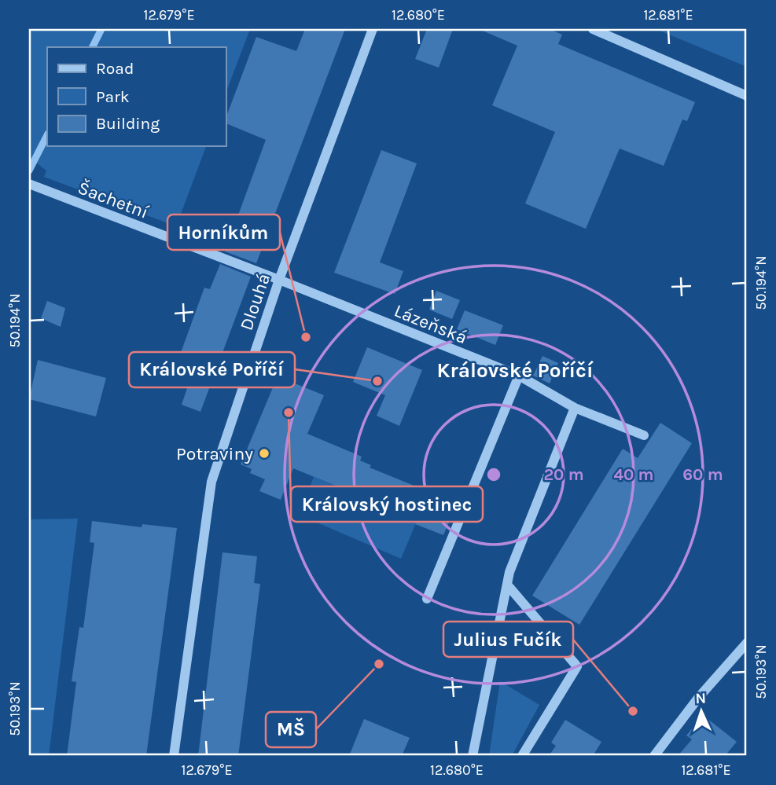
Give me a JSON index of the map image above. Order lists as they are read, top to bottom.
{
  "streets": {
    "street": ["Šachetní", "Dlouhá", "Lázeňská"]
  },
  "crossings": [
    ["Šachetní", "Dlouhá"],
    ["Šachetní", "Lázeňská"],
    ["Dlouhá", "Lázeňská"]
  ],
  "districts": ["Královské Poříčí"],
  "places": [
    "Horníkům",
    "Královské Poříčí",
    "Královský hostinec",
    "Potraviny",
    "MŠ",
    "Julius Fučík"
  ],
  "legend": ["Road", "Park", "Building"],
  "north": "top",
  "coordinates": [
    "12.679°E",
    "12.680°E",
    "12.681°E",
    "50.194°N",
    "50.193°N"
  ],
  "rings": ["20 m", "40 m", "60 m"]
}
